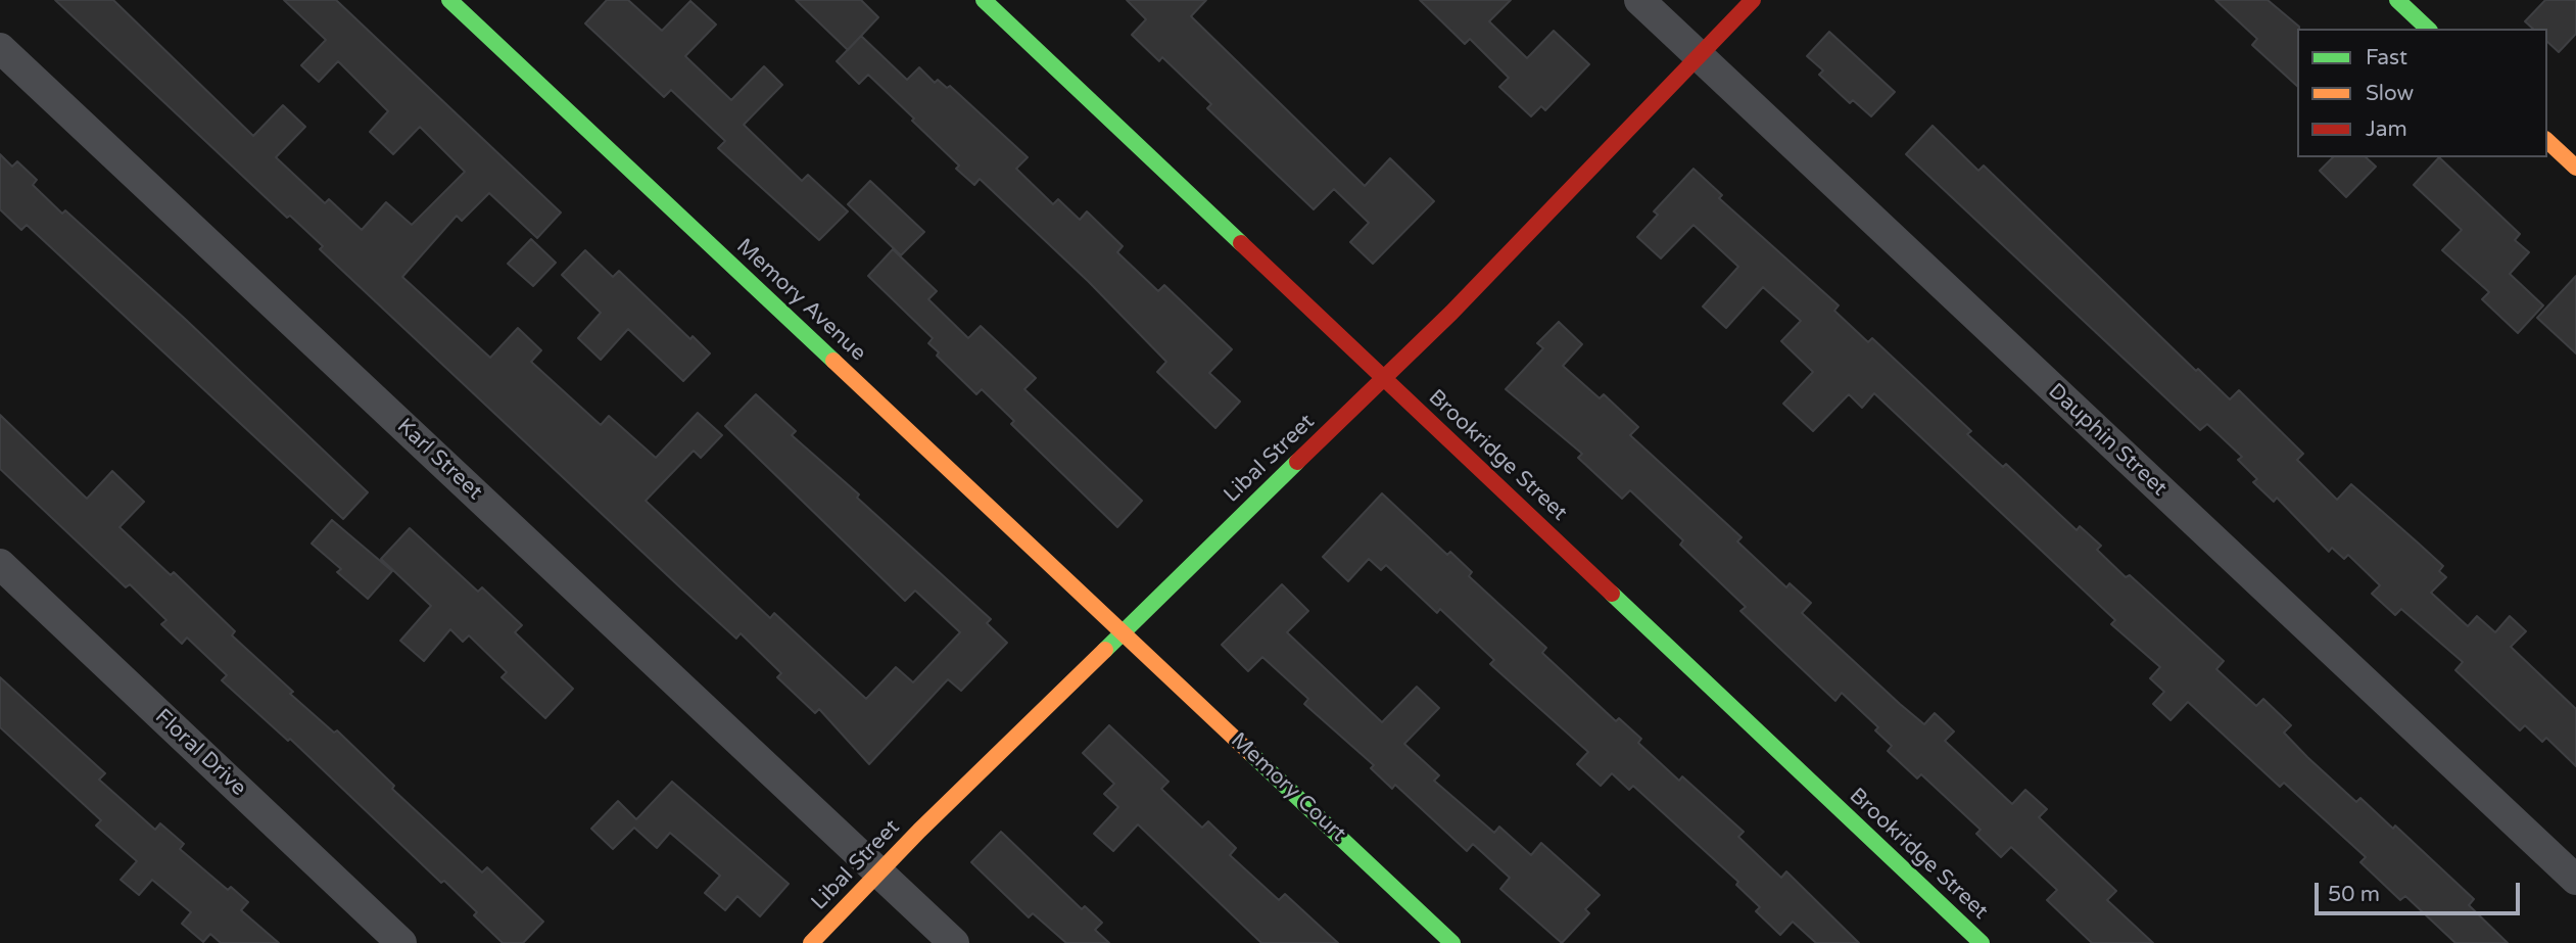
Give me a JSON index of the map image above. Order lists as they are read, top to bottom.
{
  "streets": {
    "street": [
      "Memory Avenue",
      "Dauphin Street",
      "Brookridge Street",
      "Libal Street",
      "Karl Street",
      "Floral Drive",
      "Memory Court"
    ]
  },
  "crossings": [
    ["Memory Avenue", "Libal Street"],
    ["Memory Avenue", "Memory Court"],
    ["Dauphin Street", "Libal Street"],
    ["Brookridge Street", "Libal Street"],
    ["Libal Street", "Karl Street"],
    ["Libal Street", "Memory Court"]
  ],
  "legend": ["Fast", "Slow", "Jam"],
  "scale_bar": "50 m"
}
